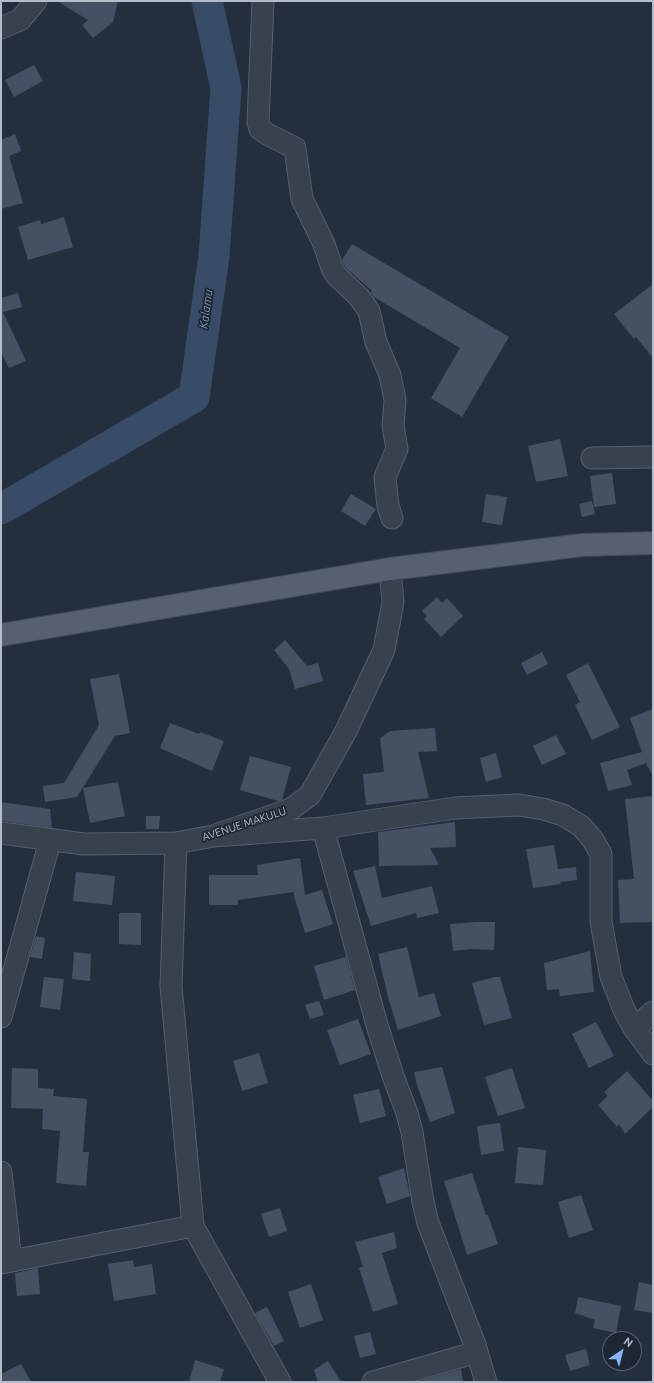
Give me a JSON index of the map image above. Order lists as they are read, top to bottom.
{
  "streets": {
    "street": ["AVENUE MAKULU"]
  },
  "water": ["Kalamu"],
  "north": "top right"
}
